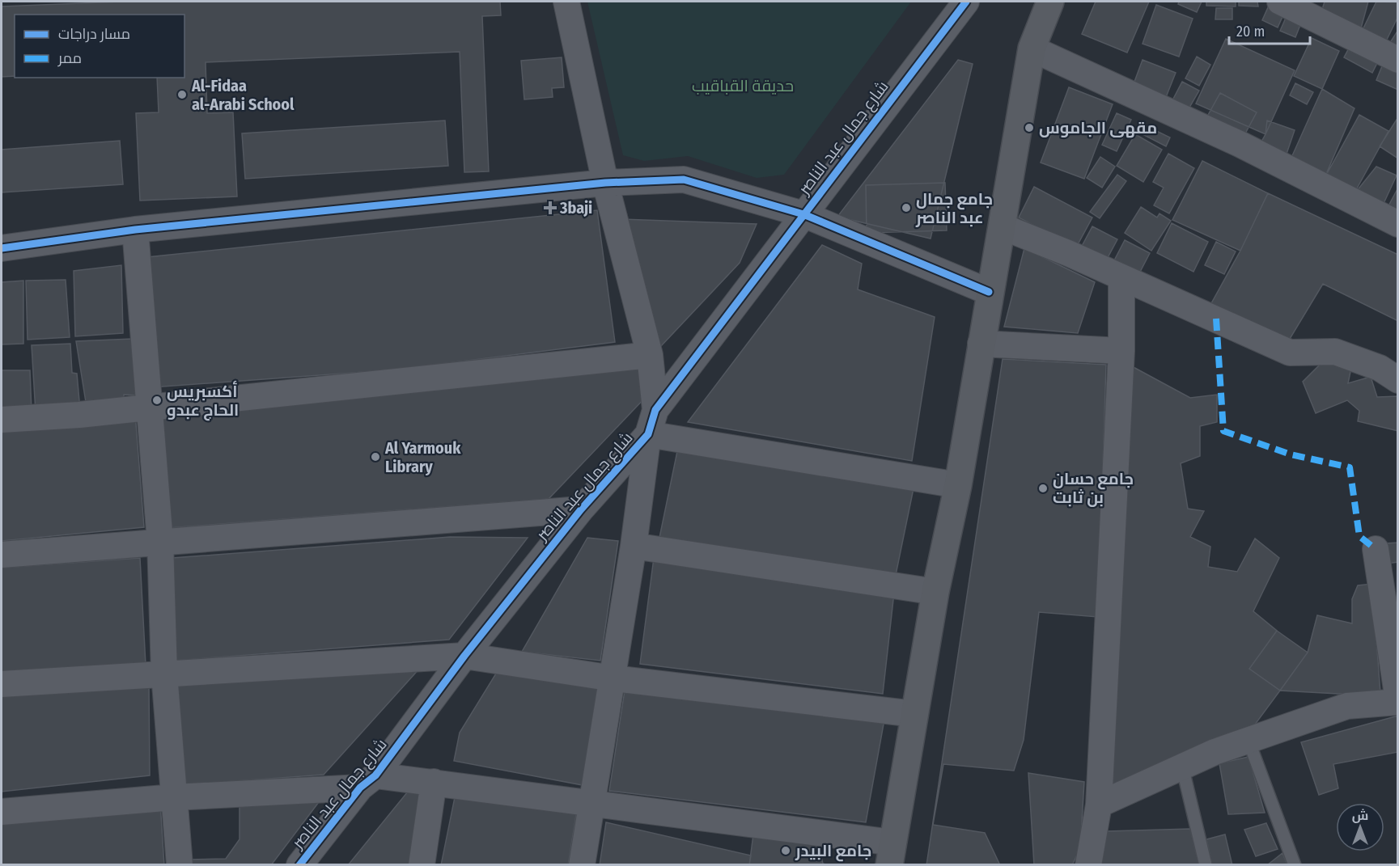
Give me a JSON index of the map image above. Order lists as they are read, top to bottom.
{
  "streets": {
    "street": ["شارع جمال عبد الناصر"]
  },
  "parks": ["حديقة القباقيب"],
  "places": {
    "other": [
      "Al-Fidaa al-Arabi School",
      "مقهى الجاموس",
      "جامع جمال عبد الناصر",
      "أكسبريس الحاج عبدو",
      "Al Yarmouk Library",
      "جامع حسان بن ثابت",
      "جامع البيدر"
    ],
    "health": ["3baji"]
  },
  "legend": ["مسار دراجات", "ممر"],
  "scale_bar": "20 m",
  "north": "top"
}
